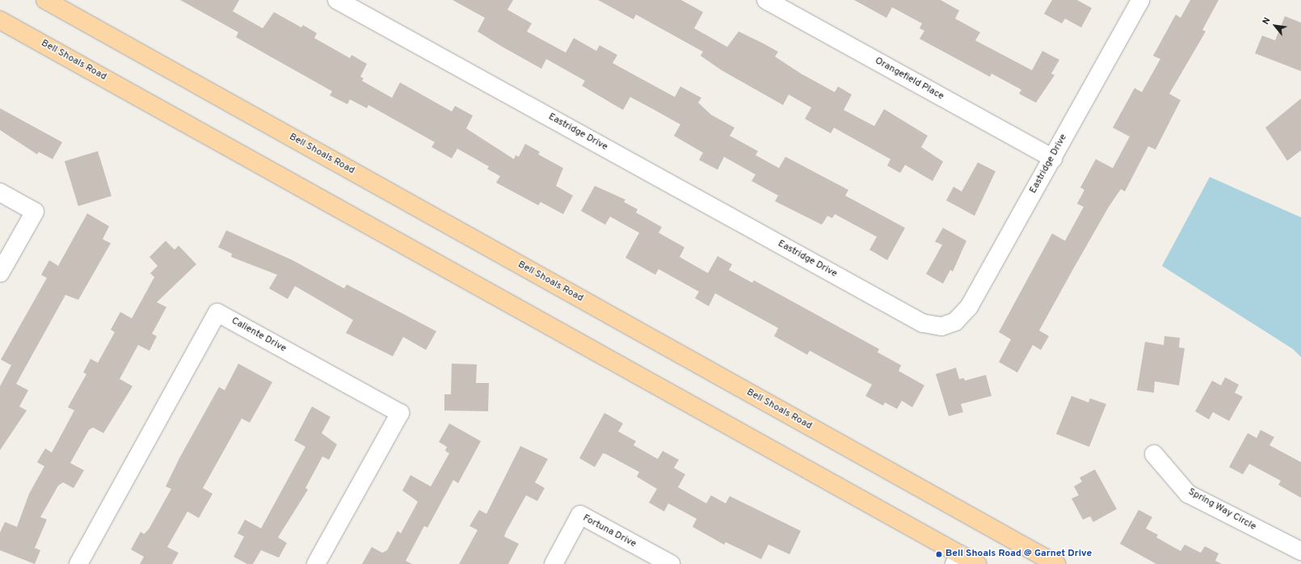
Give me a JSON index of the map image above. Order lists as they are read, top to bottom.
{
  "streets": {
    "main road": ["Bell Shoals Road"],
    "street": [
      "Orangefield Place",
      "Eastridge Drive",
      "Caliente Drive",
      "Spring Way Circle",
      "Fortuna Drive"
    ]
  },
  "crossings": [
    ["Orangefield Place", "Eastridge Drive"]
  ],
  "places": ["Bell Shoals Road @ Garnet Drive"],
  "north": "top left"
}
